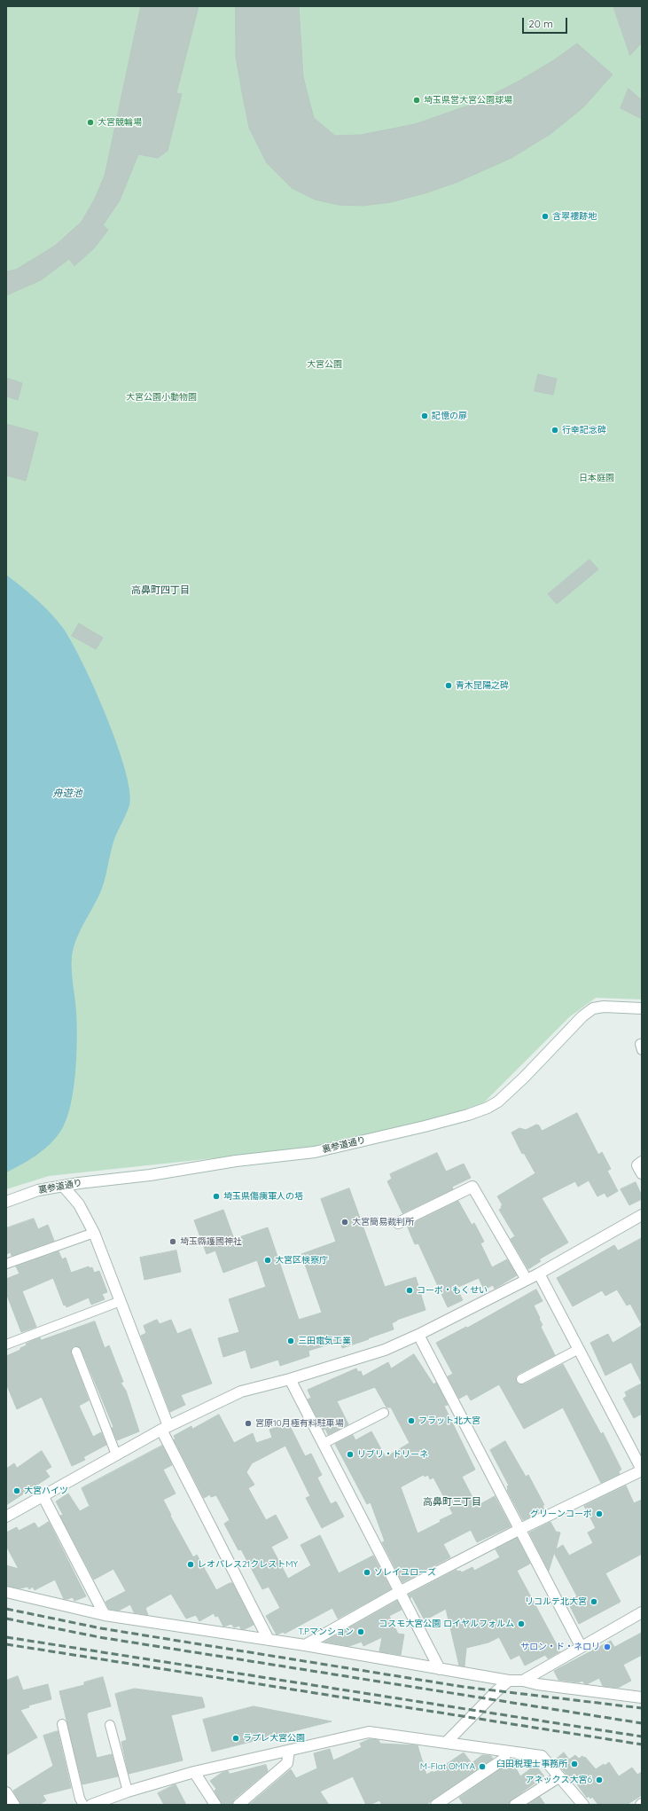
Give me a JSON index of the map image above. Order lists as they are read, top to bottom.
{
  "streets": {
    "street": ["裏参道通り"]
  },
  "districts": ["高鼻町四丁目", "高鼻町三丁目"],
  "water": ["舟遊池"],
  "parks": ["大宮公園", "大宮公園小動物園", "日本庭園"],
  "places": [
    "埼玉県営大宮公園球場",
    "大宮競輪場",
    "含翠褸跡地",
    "記憶の扉",
    "行幸記念碑",
    "青木昆陽之碑",
    "埼玉県傷痍軍人の塔",
    "大宮簡易裁判所",
    "埼玉縣護國神社",
    "大宮区検察庁",
    "コーポ・もくせい",
    "三田電気工業",
    "フラット北大宮",
    "宮原10月極有料駐車場",
    "リブリ・ドリーネ",
    "大宮ハイツ",
    "グリーンコーポ",
    "レオパレス21クレストMY",
    "ソレイユローズ",
    "リコルテ北大宮",
    "コスモ大宮公園 ロイヤルフォルム",
    "T.Pマンション",
    "サロン・ド・ネロリ",
    "ラプレ大宮公園",
    "臼田税理士事務所",
    "M-Flat OMIYA",
    "アネックス大宮6"
  ],
  "scale_bar": "20 m"
}
